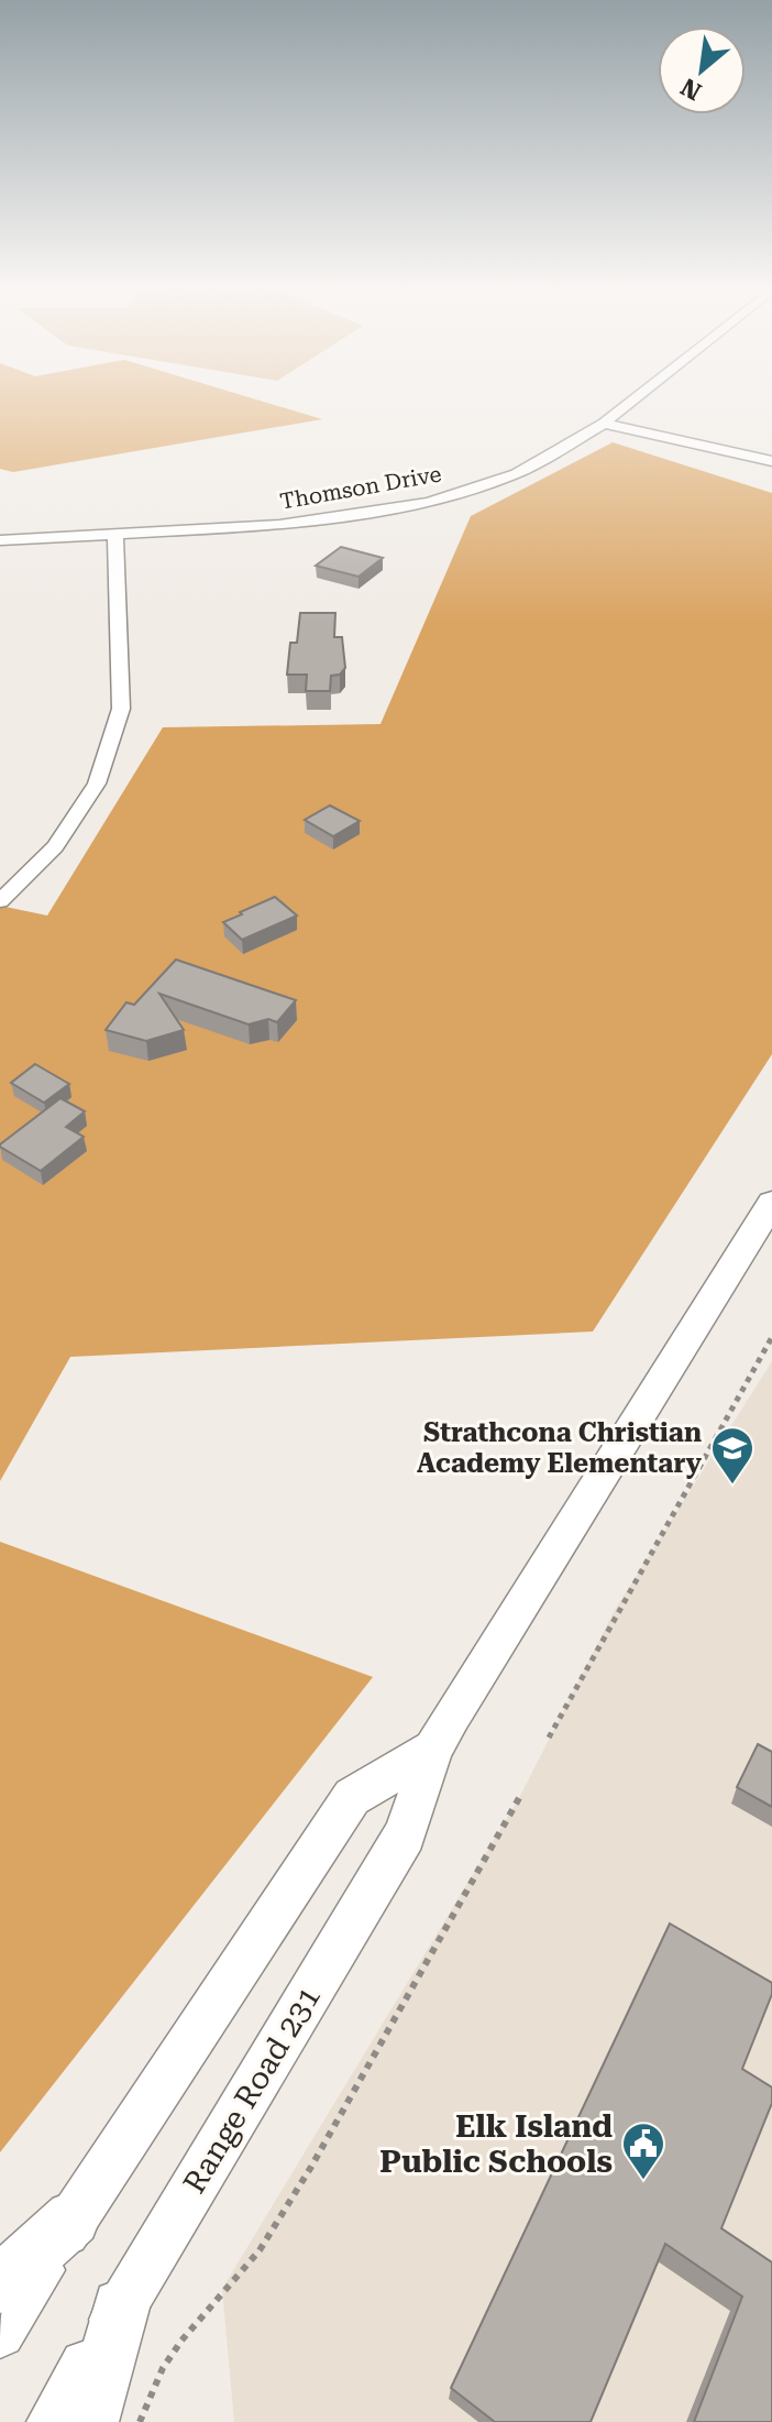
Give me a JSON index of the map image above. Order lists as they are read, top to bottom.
{
  "streets": {
    "street": ["Thomson Drive", "Range Road 231"]
  },
  "places": {
    "school or university": ["Strathcona Christian Academy Elementary"],
    "public building": ["Elk Island Public Schools"]
  },
  "north": "bottom left"
}
